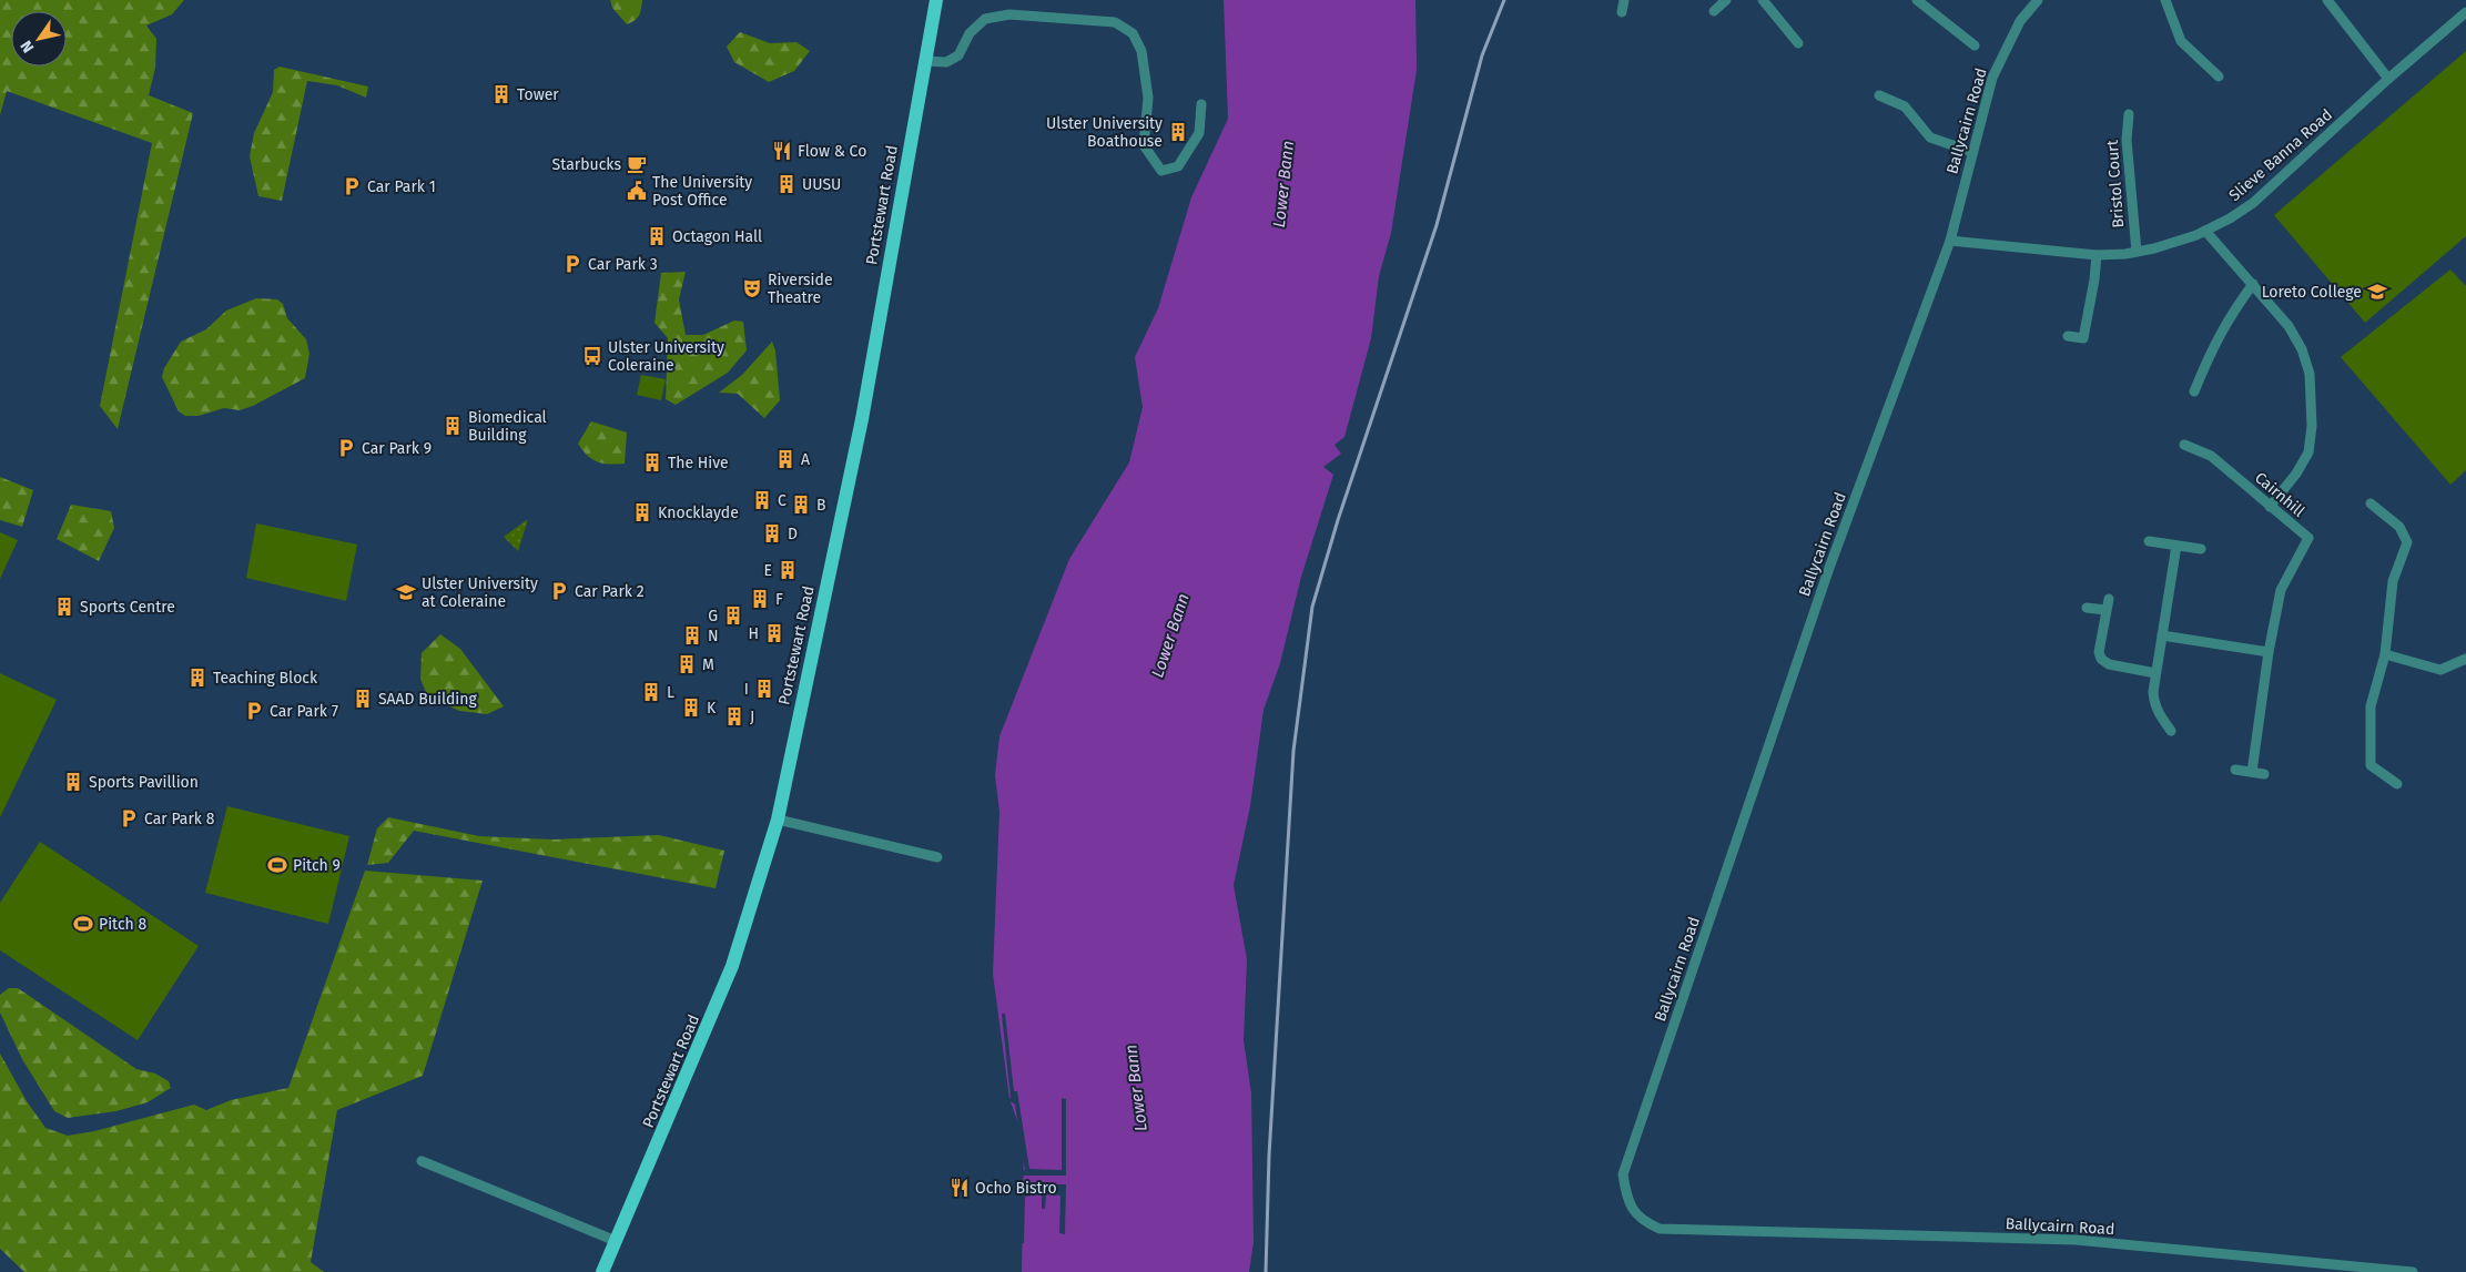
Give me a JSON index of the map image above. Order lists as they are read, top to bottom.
{
  "streets": {
    "main road": ["Portstewart Road"],
    "street": [
      "Ballycairn Road",
      "Slieve Banna Road",
      "Bristol Court",
      "Cairnhill"
    ]
  },
  "crossings": [
    ["Ballycairn Road", "Slieve Banna Road"],
    ["Slieve Banna Road", "Bristol Court"]
  ],
  "water": ["Lower Bann"],
  "places": {
    "building": [
      "Tower",
      "Ulster University Boathouse",
      "UUSU",
      "Octagon Hall",
      "Biomedical Building",
      "A",
      "The Hive",
      "C",
      "B",
      "Knocklayde",
      "D",
      "E",
      "F",
      "Sports Centre",
      "G",
      "H",
      "N",
      "M",
      "Teaching Block",
      "I",
      "L",
      "SAAD Building",
      "K",
      "J",
      "Sports Pavillion"
    ],
    "restaurant": ["Flow & Co", "Ocho Bistro"],
    "cafe": ["Starbucks"],
    "parking": [
      "Car Park 1",
      "Car Park 3",
      "Car Park 9",
      "Car Park 2",
      "Car Park 7",
      "Car Park 8"
    ],
    "public building": ["The University Post Office"],
    "theatre": ["Riverside Theatre"],
    "school or university": ["Loreto College", "Ulster University at Coleraine"],
    "bus stop": ["Ulster University Coleraine"],
    "sports": ["Pitch 9", "Pitch 8"]
  },
  "north": "bottom left"
}
